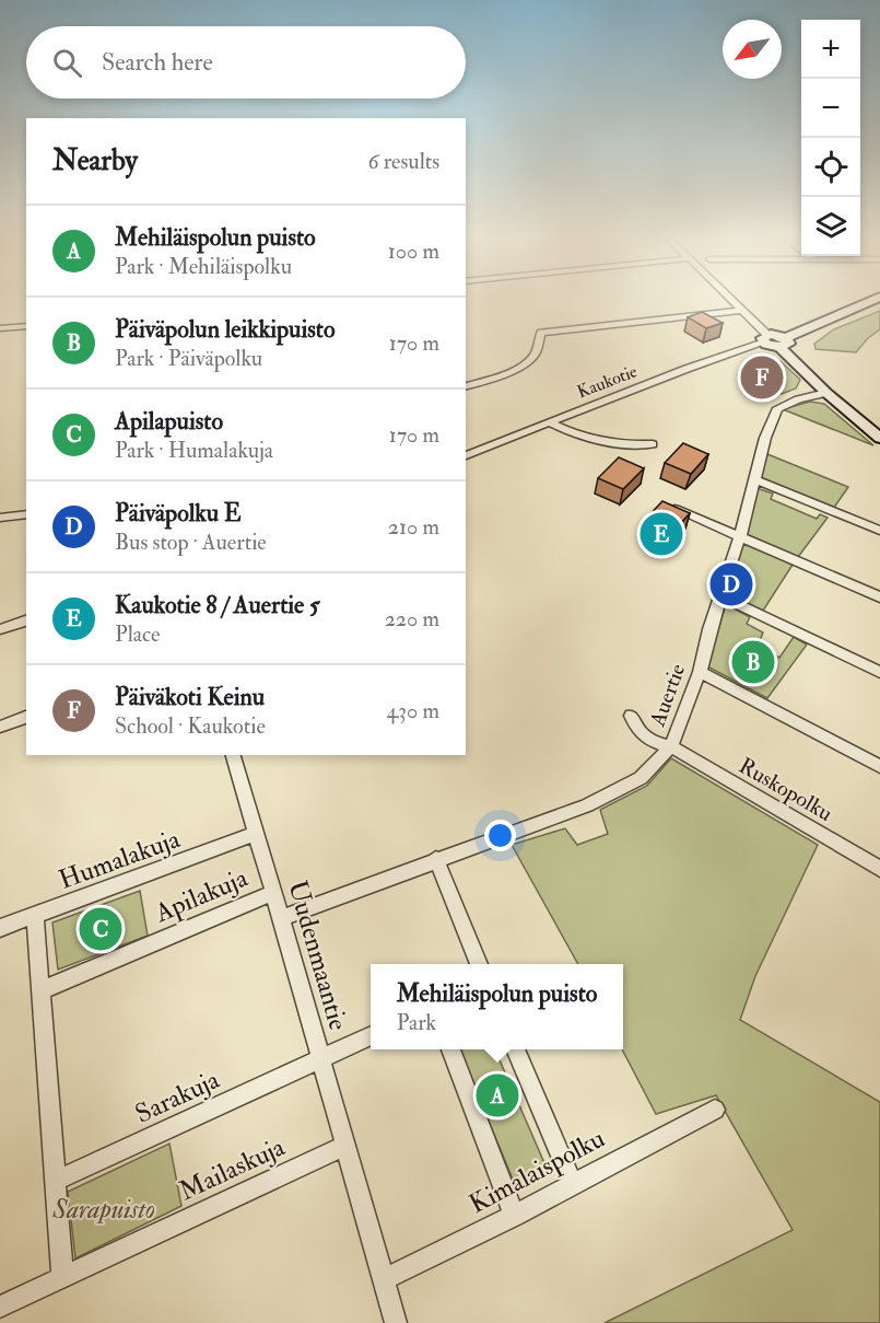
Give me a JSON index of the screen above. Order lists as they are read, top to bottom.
{
  "streets": {
    "street": [
      "Kaukotie",
      "Auertie",
      "Ruskopolku",
      "Humalakuja",
      "Apilakuja",
      "Uudenmaantie",
      "Sarakuja",
      "Mailaskuja",
      "Kimalaispolku"
    ]
  },
  "crossings": [
    ["Auertie", "Ruskopolku"],
    ["Auertie", "Uudenmaantie"],
    ["Humalakuja", "Uudenmaantie"],
    ["Apilakuja", "Uudenmaantie"],
    ["Uudenmaantie", "Sarakuja"],
    ["Uudenmaantie", "Mailaskuja"],
    ["Uudenmaantie", "Kimalaispolku"]
  ],
  "parks": ["Sarapuisto"],
  "north": "bottom left",
  "page": {
    "map_buttons": ["+", "−"],
    "search": "Search here",
    "heading": ["Nearby", "6 results"],
    "list": [
      {
        "mark": "A",
        "name": "Mehiläispolun puisto",
        "note": "Park · Mehiläispolku",
        "value": "100 m"
      },
      {
        "mark": "B",
        "name": "Päiväpolun leikkipuisto",
        "note": "Park · Päiväpolku",
        "value": "170 m"
      },
      {
        "mark": "C",
        "name": "Apilapuisto",
        "note": "Park · Humalakuja",
        "value": "170 m"
      },
      {
        "mark": "D",
        "name": "Päiväpolku E",
        "note": "Bus stop · Auertie",
        "value": "210 m"
      },
      {
        "mark": "E",
        "name": "Kaukotie 8 / Auertie 5",
        "note": "Place",
        "value": "220 m"
      },
      {
        "mark": "F",
        "name": "Päiväkoti Keinu",
        "note": "School · Kaukotie",
        "value": "430 m"
      }
    ],
    "pins": [
      "F",
      "E",
      "D",
      "B",
      "C",
      "A"
    ],
    "popup": ["Mehiläispolun puisto", "Park"]
  }
}
